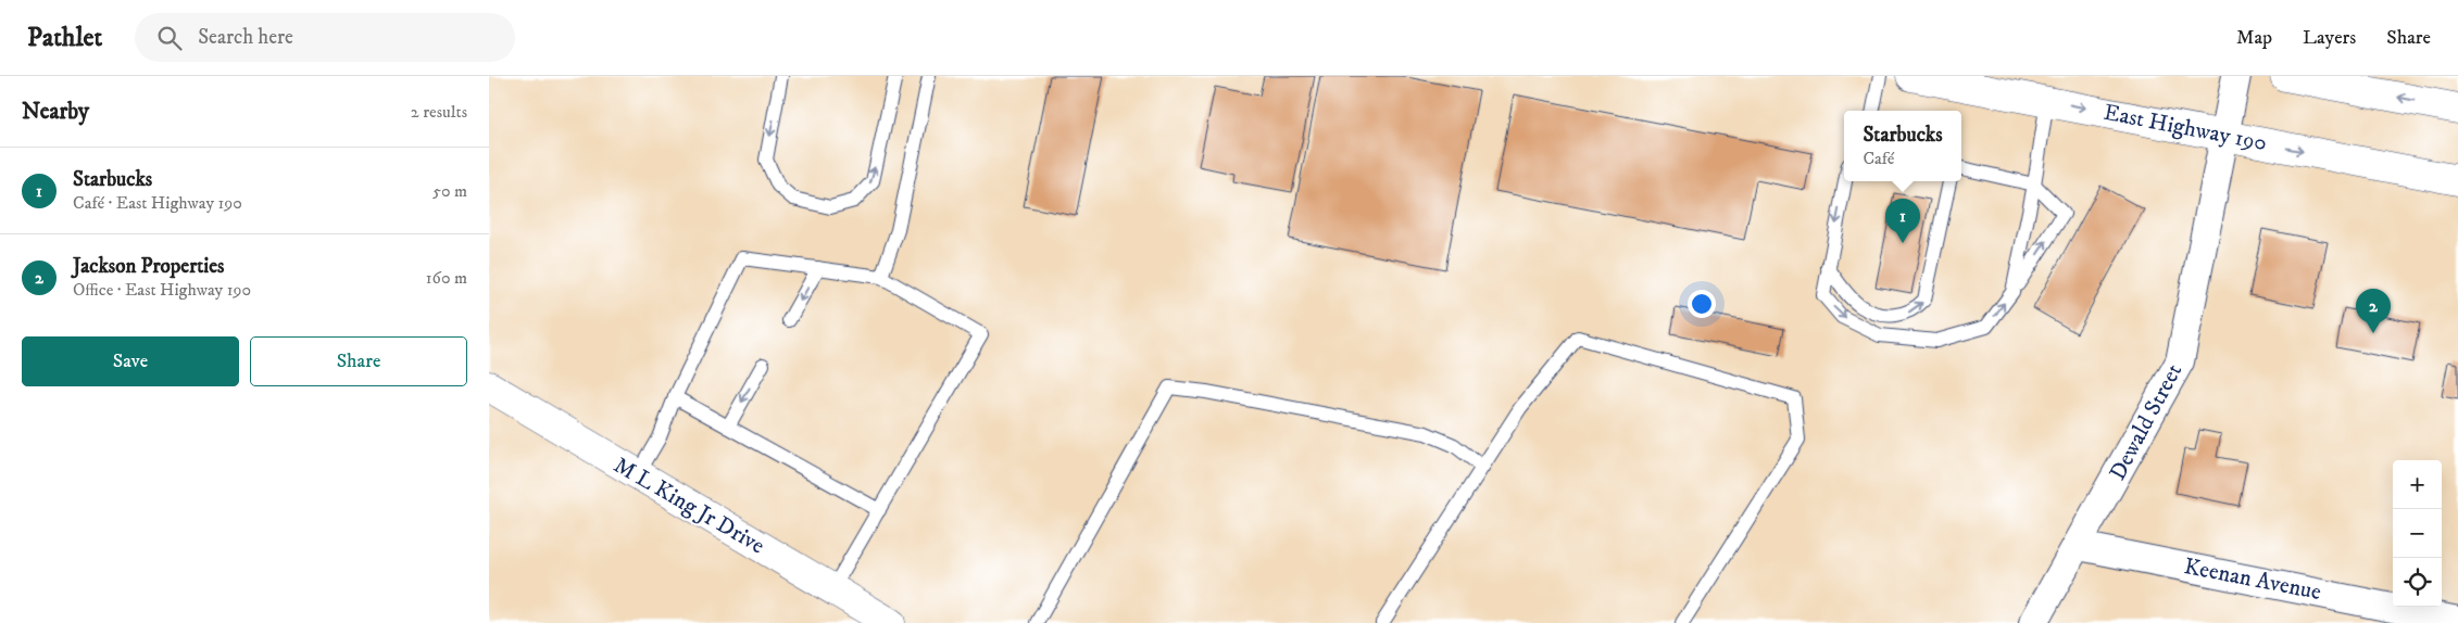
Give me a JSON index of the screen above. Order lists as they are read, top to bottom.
{
  "streets": {
    "main road": ["East Highway 190", "M L King Jr Drive"],
    "street": ["Dewald Street", "Keenan Avenue"]
  },
  "crossings": [
    ["East Highway 190", "Dewald Street"],
    ["Dewald Street", "Keenan Avenue"]
  ],
  "page": {
    "header": "Pathlet",
    "search": "Search here",
    "nav": ["Map", "Layers", "Share"],
    "heading": ["Nearby", "2 results"],
    "popup": ["Starbucks", "Café"],
    "list": [
      {
        "mark": "1",
        "name": "Starbucks",
        "note": "Café · East Highway 190",
        "value": "50 m"
      },
      {
        "mark": "2",
        "name": "Jackson Properties",
        "note": "Office · East Highway 190",
        "value": "160 m"
      }
    ],
    "pins": ["1", "2"],
    "buttons": ["Save", "Share"],
    "map_buttons": ["+", "−"]
  }
}
